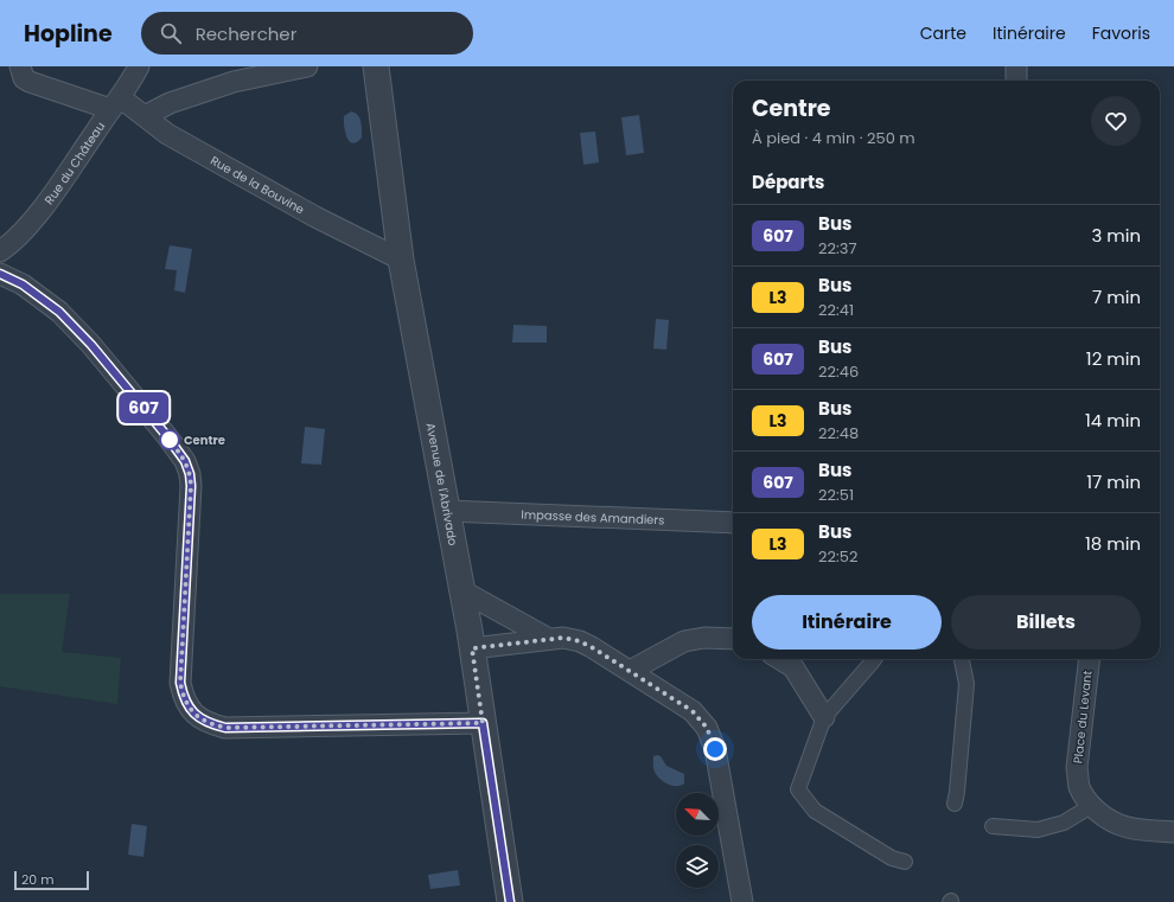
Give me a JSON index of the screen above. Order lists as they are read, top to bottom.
{
  "streets": {
    "street": [
      "Rue du Château",
      "Rue de la Bouvine",
      "Avenue de l'Abrivado",
      "Impasse des Amandiers",
      "Place du Levant"
    ]
  },
  "crossings": [
    ["Rue du Château", "Rue de la Bouvine"],
    ["Rue de la Bouvine", "Avenue de l'Abrivado"],
    ["Avenue de l'Abrivado", "Impasse des Amandiers"]
  ],
  "places": ["Centre"],
  "lines": ["bus line 607"],
  "scale_bar": "20 m",
  "north": "top left",
  "page": {
    "header": "Hopline",
    "search": "Rechercher",
    "nav": ["Carte", "Itinéraire", "Favoris"],
    "on_map": "607",
    "heading": [
      ["Centre", "À pied · 4 min · 250 m"],
      "Départs"
    ],
    "list": [
      {
        "mark": "607",
        "name": "Bus",
        "note": "22:37",
        "value": "3 min"
      },
      {
        "mark": "L3",
        "name": "Bus",
        "note": "22:41",
        "value": "7 min"
      },
      {
        "mark": "607",
        "name": "Bus",
        "note": "22:46",
        "value": "12 min"
      },
      {
        "mark": "L3",
        "name": "Bus",
        "note": "22:48",
        "value": "14 min"
      },
      {
        "mark": "607",
        "name": "Bus",
        "note": "22:51",
        "value": "17 min"
      },
      {
        "mark": "L3",
        "name": "Bus",
        "note": "22:52",
        "value": "18 min"
      }
    ],
    "buttons": ["Itinéraire", "Billets"],
    "scale": "20 m"
  }
}
